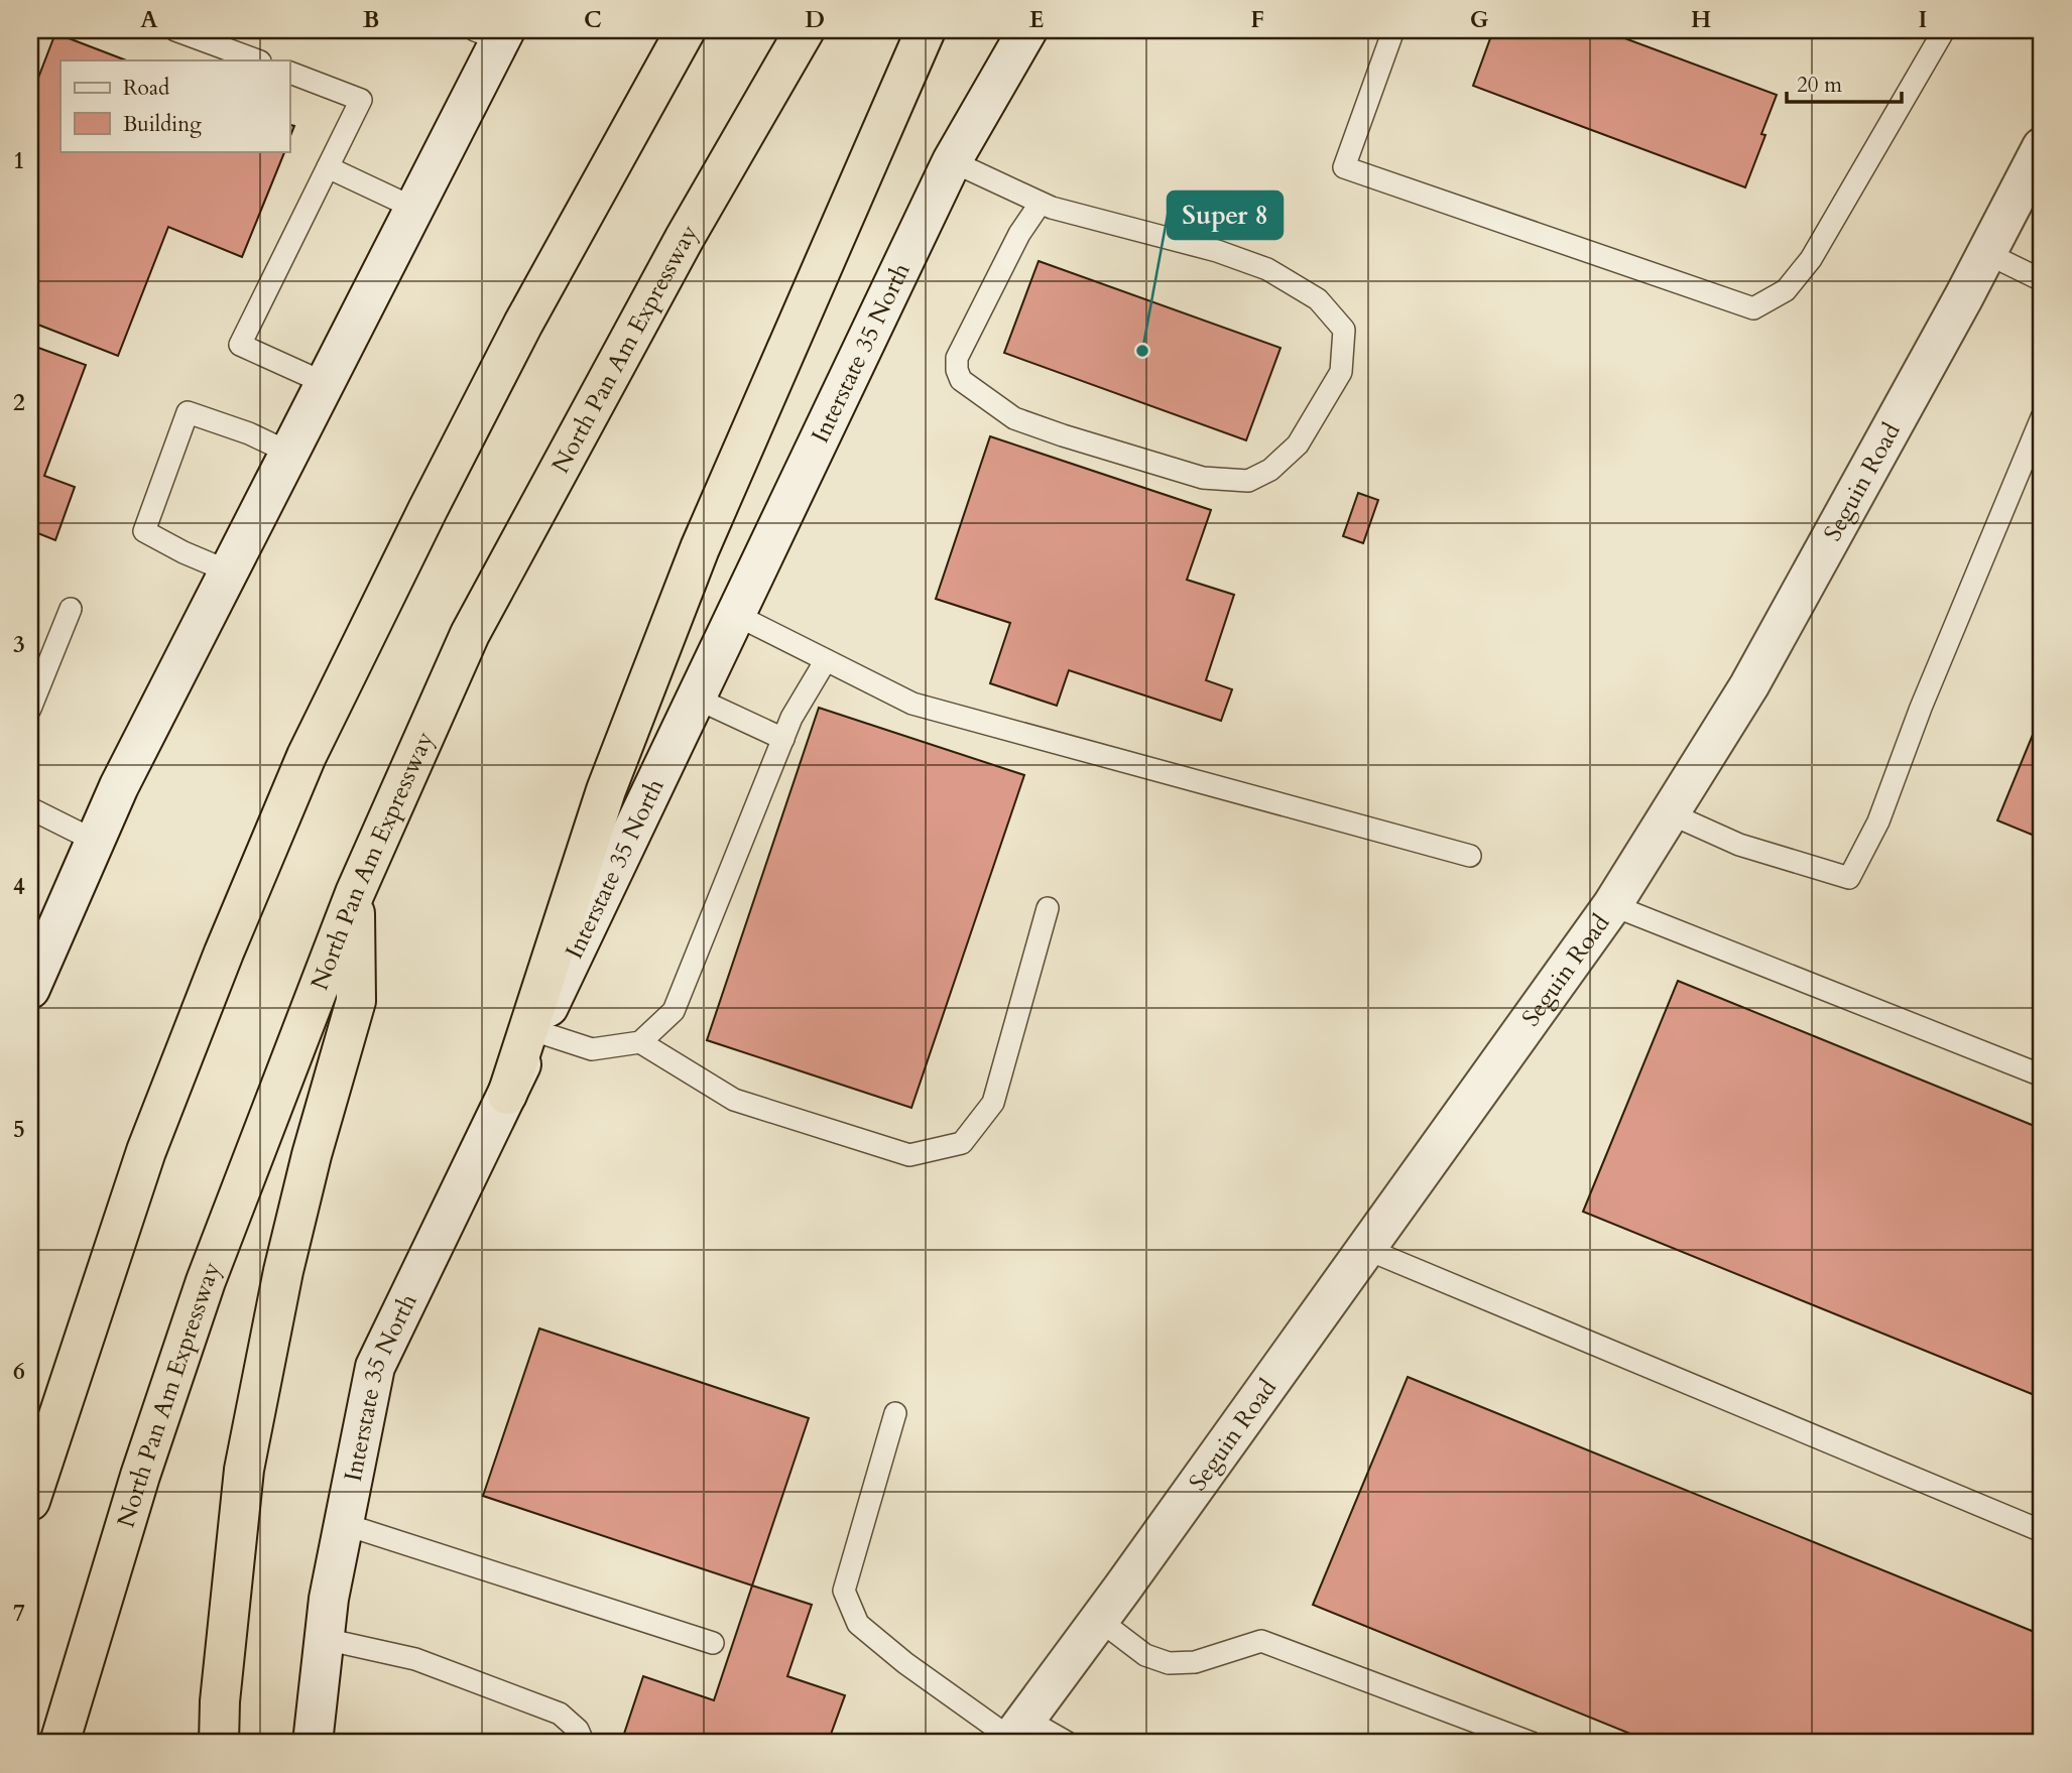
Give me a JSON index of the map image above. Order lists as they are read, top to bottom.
{
  "streets": {
    "highway": ["North Pan Am Expressway"],
    "main road": ["Interstate 35 North", "Seguin Road"]
  },
  "places": ["Super 8"],
  "legend": ["Road", "Building"],
  "scale_bar": "20 m",
  "grid": {
    "columns": [
      "A",
      "B",
      "C",
      "D",
      "E",
      "F",
      "G",
      "H",
      "I"
    ],
    "rows": [
      "1",
      "2",
      "3",
      "4",
      "5",
      "6",
      "7"
    ]
  }
}
